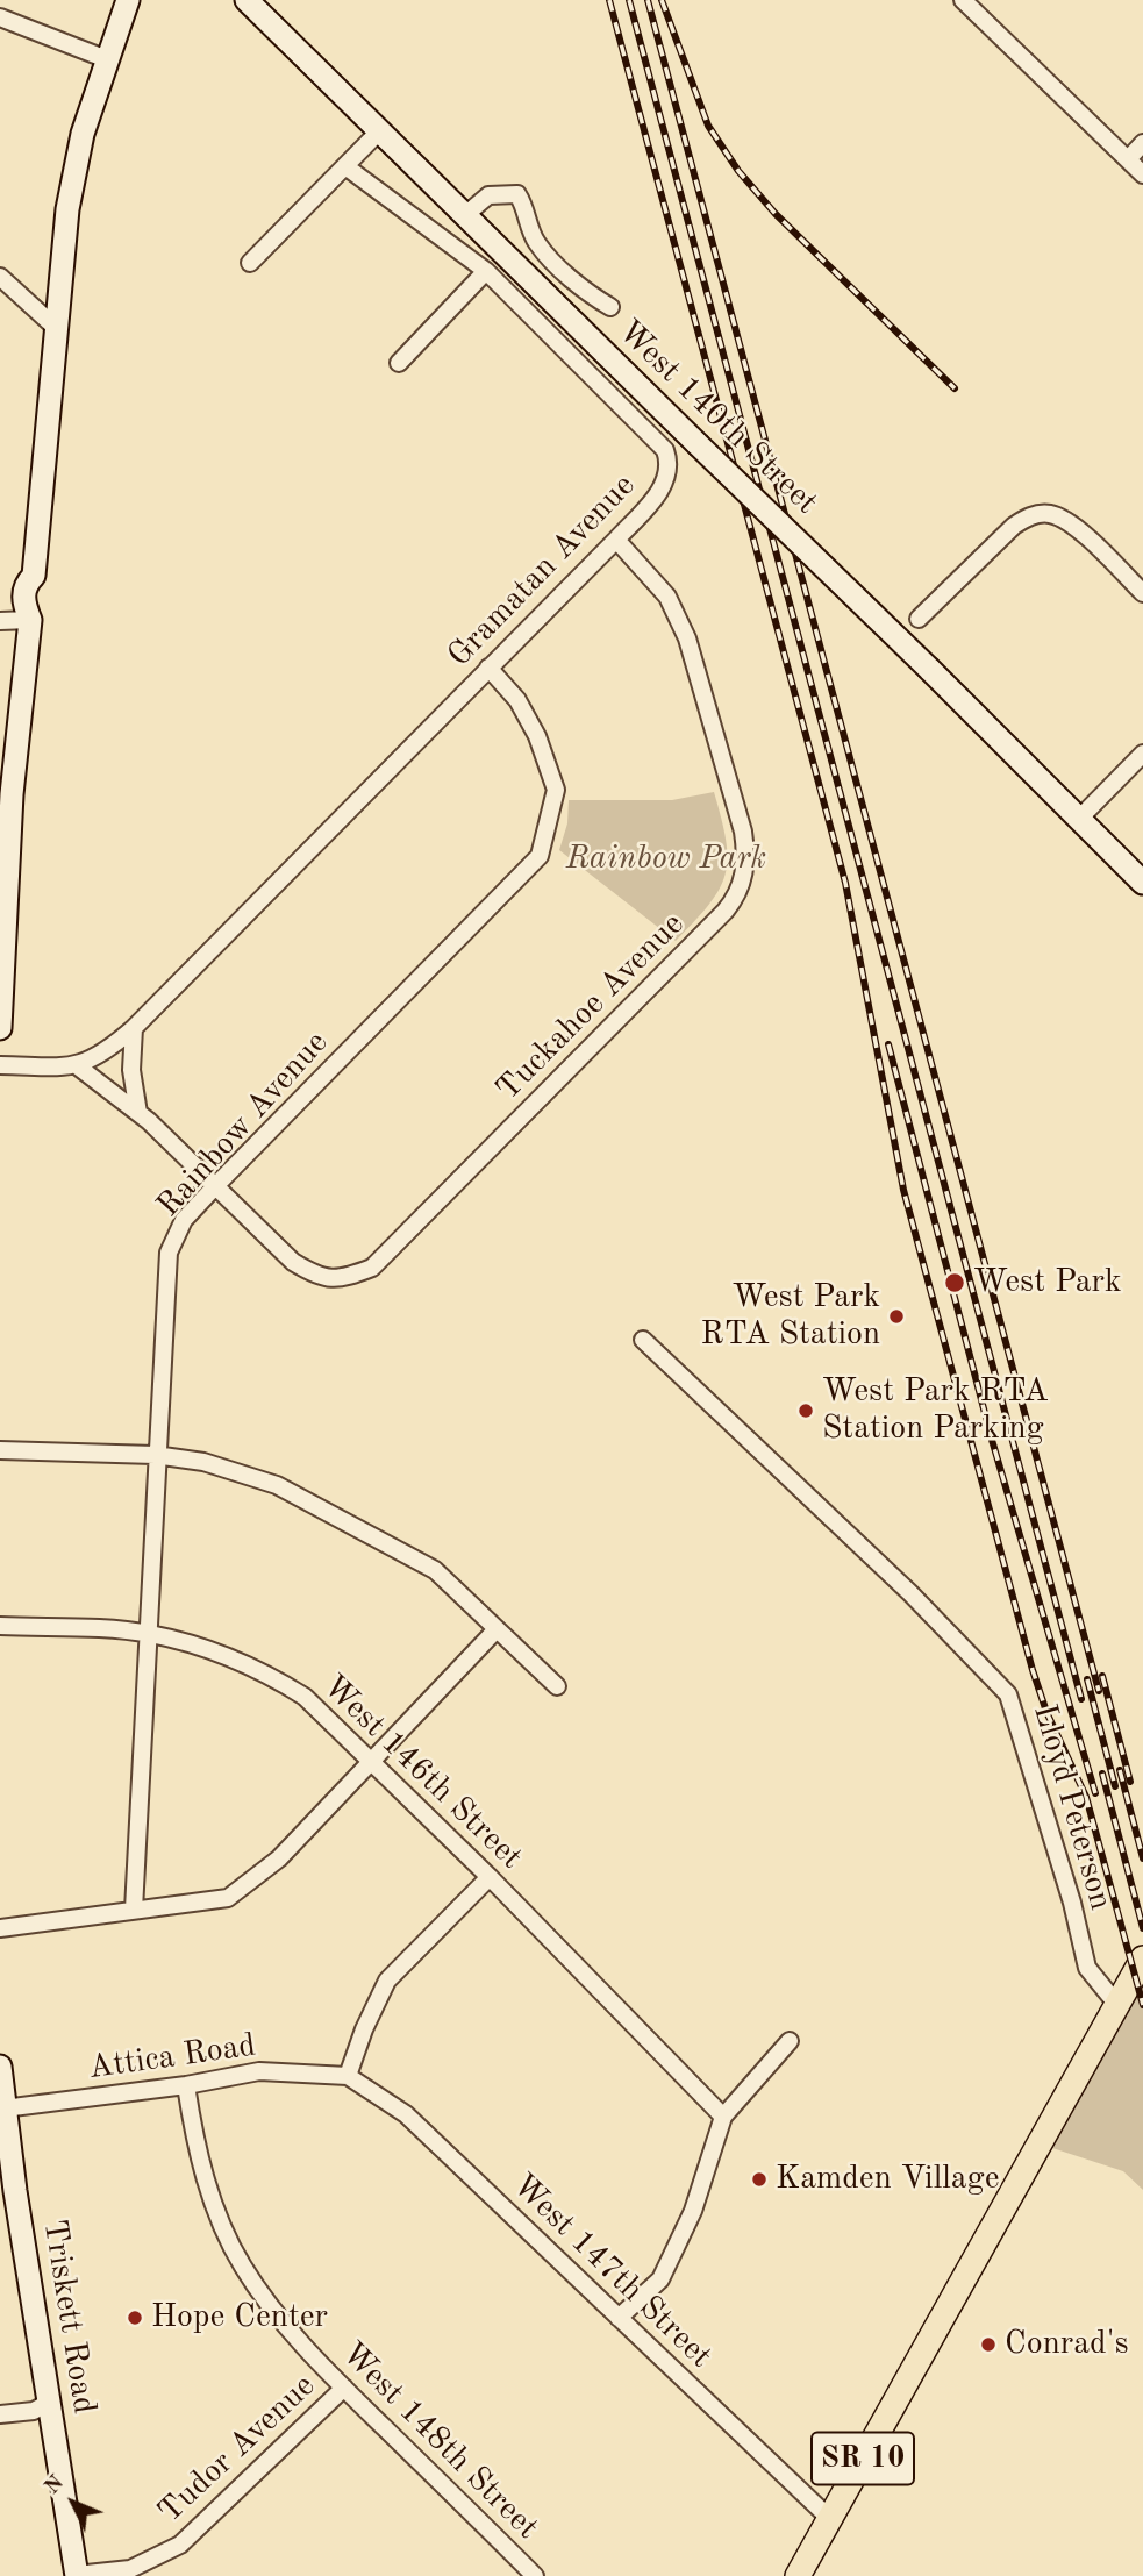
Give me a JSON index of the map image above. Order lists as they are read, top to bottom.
{
  "streets": {
    "main road": ["West 140th Street", "Triskett Road", "SR 10"],
    "street": [
      "Gramatan Avenue",
      "Tuckahoe Avenue",
      "Rainbow Avenue",
      "West 146th Street",
      "Lloyd Peterson",
      "Attica Road",
      "West 147th Street",
      "West 148th Street",
      "Tudor Avenue"
    ]
  },
  "crossings": [
    ["Gramatan Avenue", "Tuckahoe Avenue"],
    ["Gramatan Avenue", "Rainbow Avenue"],
    ["Tuckahoe Avenue", "Rainbow Avenue"],
    ["Rainbow Avenue", "West 146th Street"],
    ["Lloyd Peterson", "SR 10"],
    ["Attica Road", "West 147th Street"],
    ["Attica Road", "Triskett Road"],
    ["Attica Road", "West 148th Street"],
    ["West 147th Street", "SR 10"],
    ["Triskett Road", "Tudor Avenue"],
    ["West 148th Street", "Tudor Avenue"]
  ],
  "parks": ["Rainbow Park"],
  "places": [
    "West Park",
    "West Park RTA Station",
    "West Park RTA Station Parking",
    "Kamden Village",
    "Hope Center",
    "Conrad's"
  ],
  "north": "top left"
}
